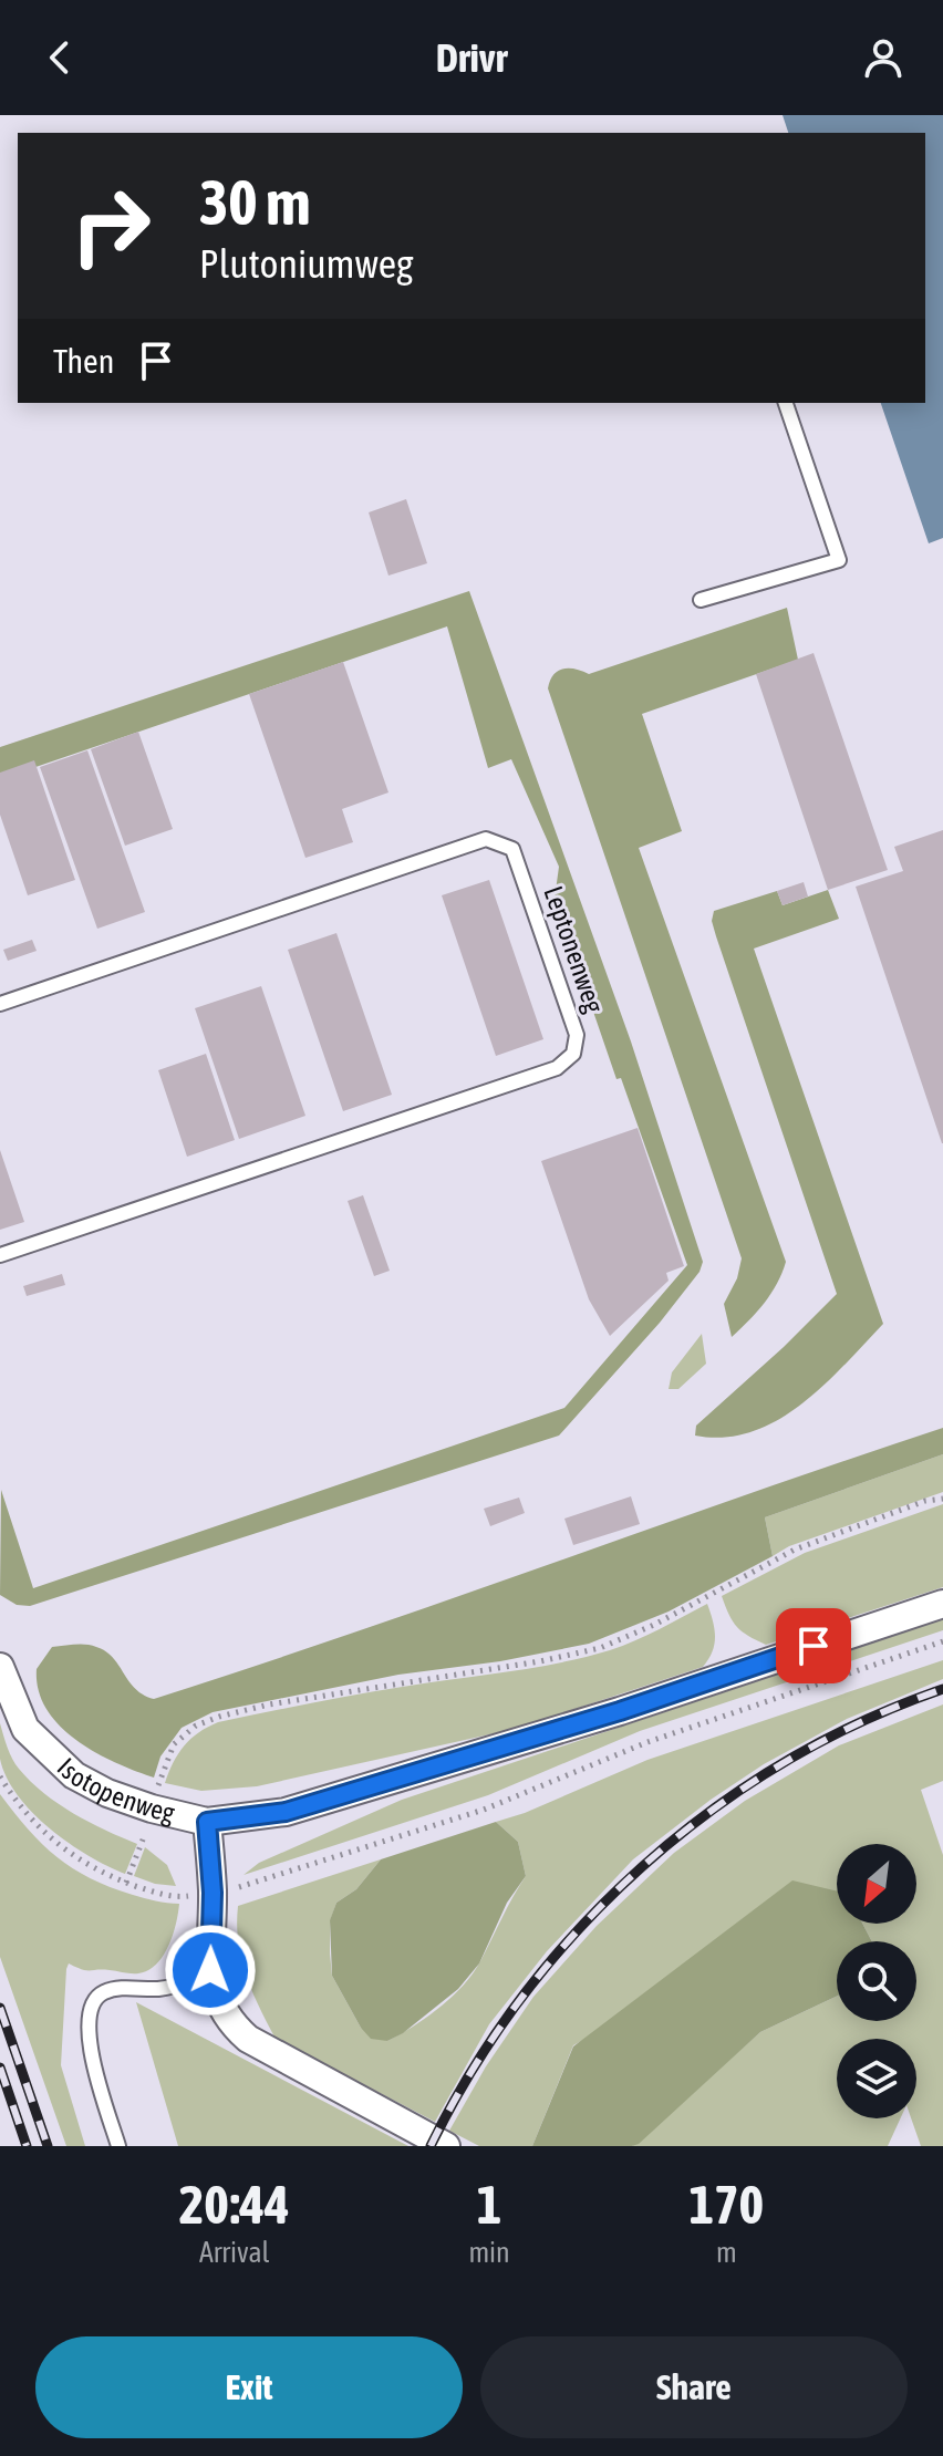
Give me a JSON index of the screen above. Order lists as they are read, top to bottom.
{
  "streets": {
    "street": ["Isotopenweg"],
    "lane": ["Leptonenweg"]
  },
  "north": "bottom left",
  "page": {
    "header": "Drivr",
    "turn": ["30 m", "Plutoniumweg"],
    "then": "Then",
    "eta": [
      "20:44",
      "Arrival",
      "1",
      "min",
      "170",
      "m"
    ],
    "buttons": ["Exit", "Share"]
  }
}
